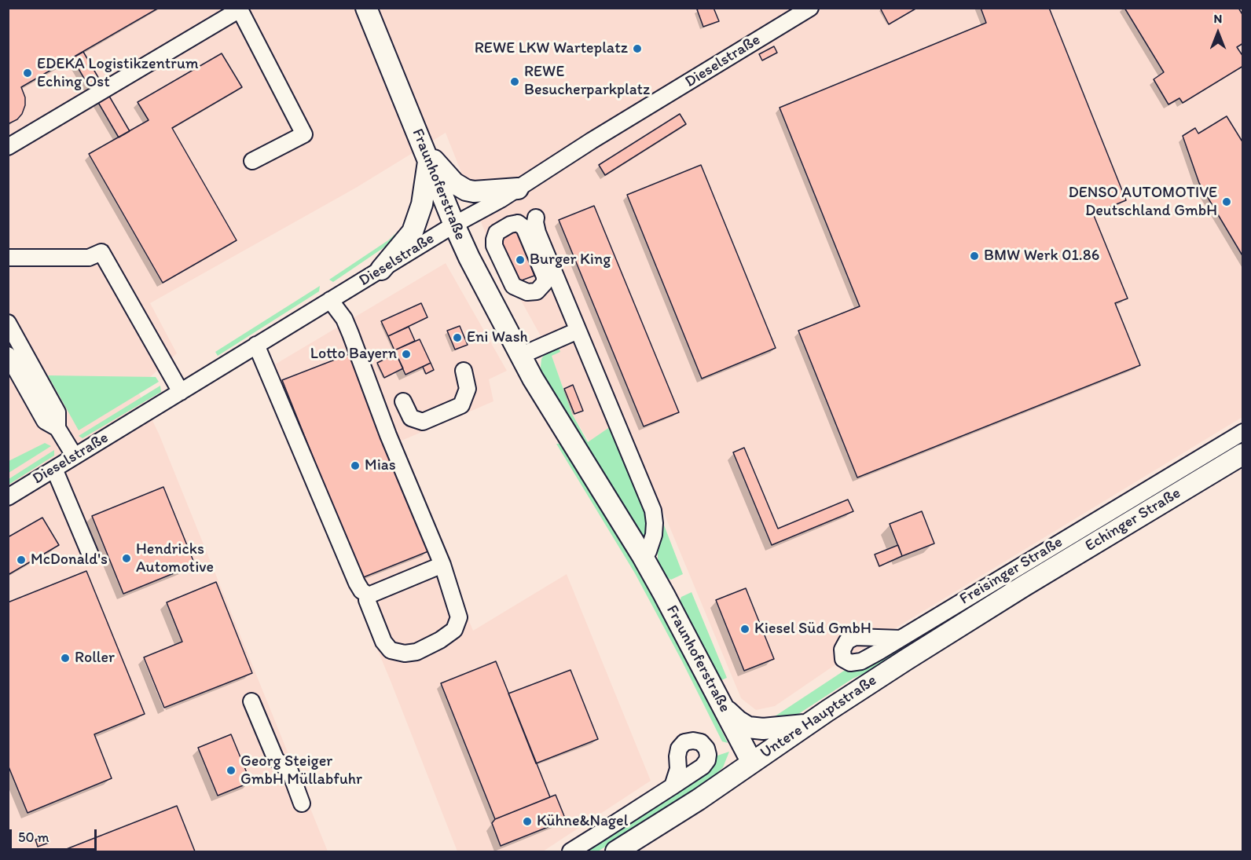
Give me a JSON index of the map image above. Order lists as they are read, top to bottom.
{
  "streets": {
    "main road": ["Fraunhoferstraße", "Echinger Straße", "Untere Hauptstraße"],
    "street": ["Dieselstraße", "Freisinger Straße"]
  },
  "crossings": [
    ["Dieselstraße", "Fraunhoferstraße"],
    ["Fraunhoferstraße", "Untere Hauptstraße"],
    ["Echinger Straße", "Untere Hauptstraße"]
  ],
  "places": [
    "REWE LKW Warteplatz",
    "EDEKA Logistikzentrum Eching Ost",
    "REWE Besucherparkplatz",
    "DENSO AUTOMOTIVE Deutschland GmbH",
    "BMW Werk 01.86",
    "Burger King",
    "Eni Wash",
    "Lotto Bayern",
    "Mias",
    "Hendricks Automotive",
    "McDonald's",
    "Kiesel Süd GmbH",
    "Roller",
    "Georg Steiger GmbH Müllabfuhr",
    "Kühne&Nagel"
  ],
  "scale_bar": "50 m",
  "north": "top"
}
